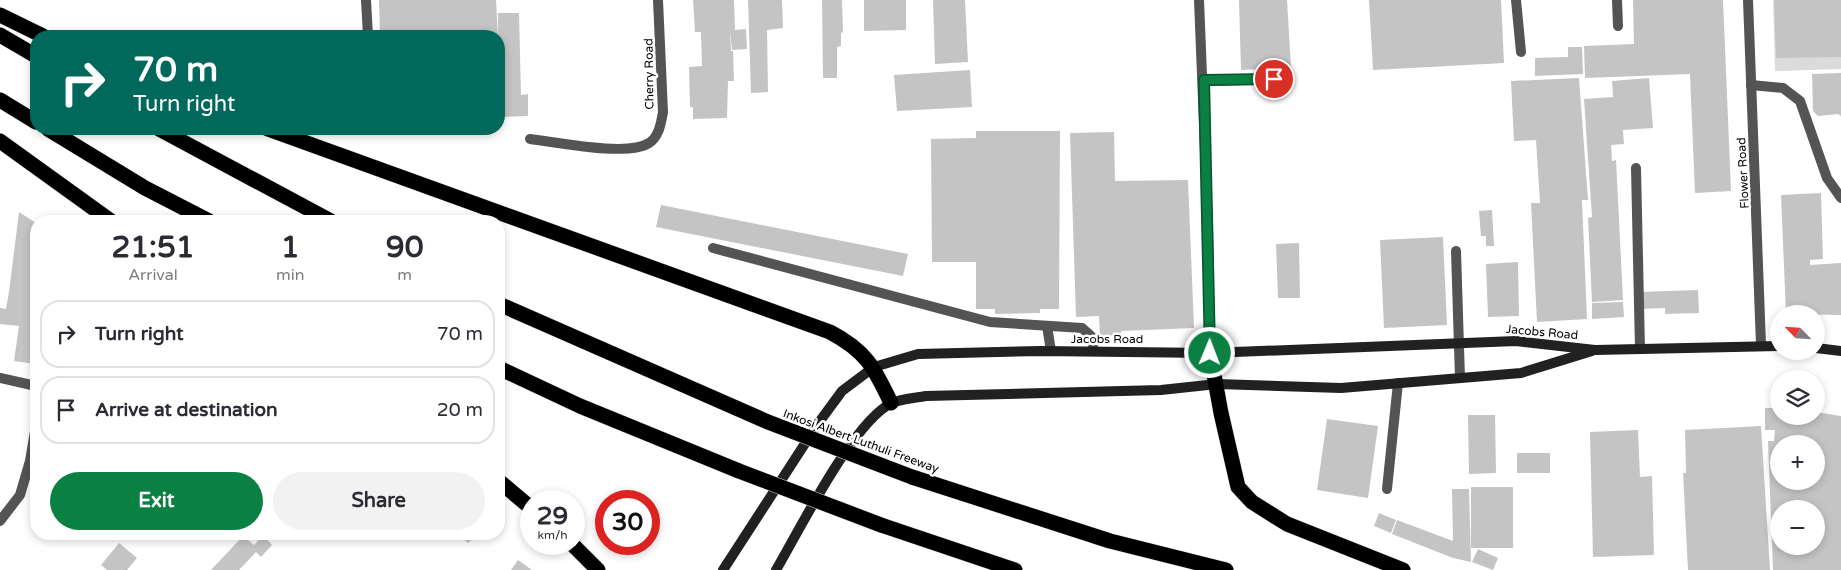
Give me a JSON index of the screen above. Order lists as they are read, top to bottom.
{
  "streets": {
    "highway": ["Inkosi Albert Luthuli Freeway"],
    "street": ["Cherry Road", "Flower Road", "Jacobs Road"]
  },
  "crossings": [
    ["Flower Road", "Jacobs Road"]
  ],
  "north": "top left",
  "page": {
    "turn": ["70 m", "Turn right"],
    "eta": [
      "21:51",
      "Arrival",
      "1",
      "min",
      "90",
      "m"
    ],
    "list": [
      {
        "name": "Turn right",
        "value": "70 m"
      },
      {
        "name": "Arrive at destination",
        "value": "20 m"
      }
    ],
    "map_buttons": ["+", "−"],
    "buttons": ["Exit", "Share"],
    "speed": "29 km/h",
    "limit": "30"
  }
}
